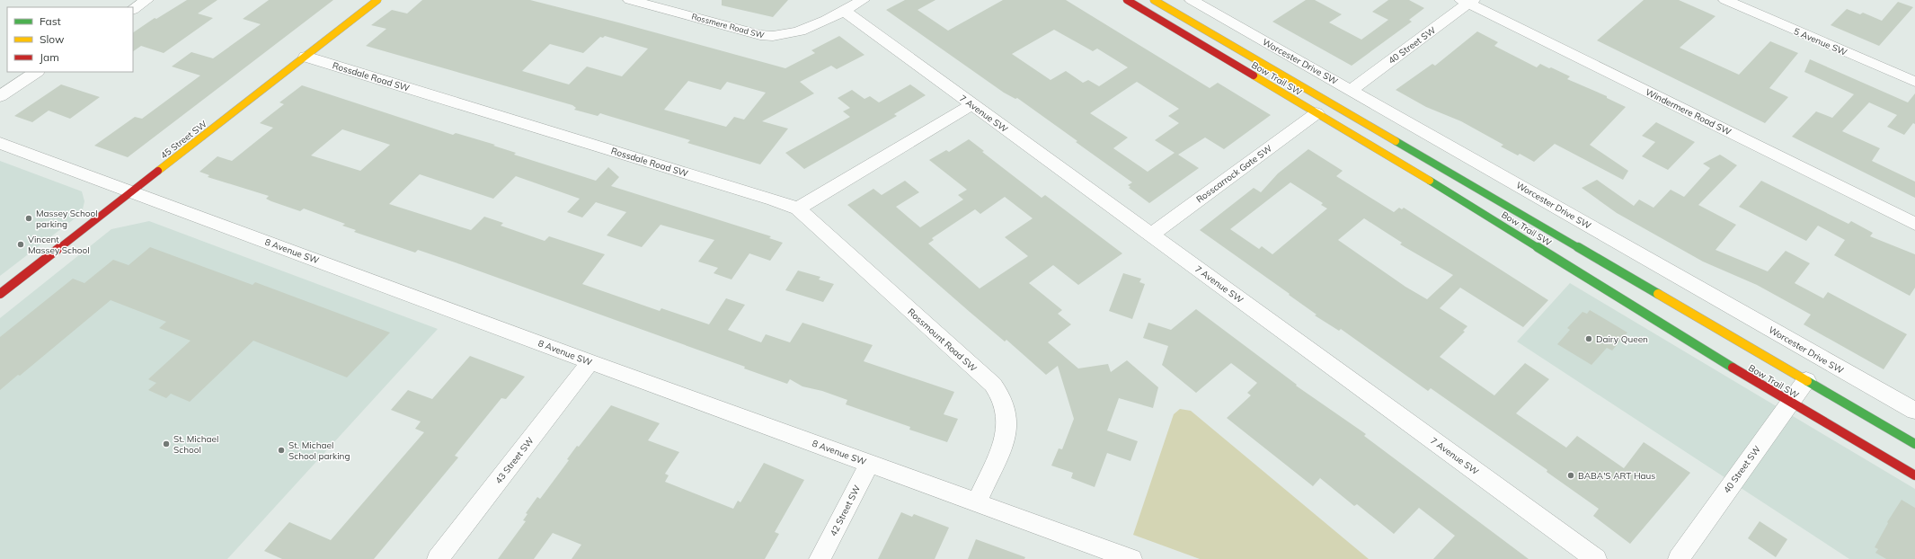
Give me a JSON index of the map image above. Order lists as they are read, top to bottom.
{
  "streets": {
    "main road": ["Bow Trail SW", "45 Street SW"],
    "street": [
      "Rossmere Road SW",
      "5 Avenue SW",
      "40 Street SW",
      "Worcester Drive SW",
      "Rossdale Road SW",
      "Windermere Road SW",
      "7 Avenue SW",
      "Rosscarrock Gate SW",
      "8 Avenue SW",
      "Rossmount Road SW",
      "43 Street SW",
      "42 Street SW"
    ]
  },
  "crossings": [
    ["Rossmere Road SW", "7 Avenue SW"],
    ["40 Street SW", "Worcester Drive SW"],
    ["40 Street SW", "Bow Trail SW"],
    ["40 Street SW", "Windermere Road SW"],
    ["Rossdale Road SW", "45 Street SW"],
    ["Rossdale Road SW", "Rossmount Road SW"],
    ["Bow Trail SW", "Rosscarrock Gate SW"],
    ["7 Avenue SW", "Rosscarrock Gate SW"],
    ["45 Street SW", "8 Avenue SW"],
    ["8 Avenue SW", "Rossmount Road SW"],
    ["8 Avenue SW", "43 Street SW"],
    ["8 Avenue SW", "42 Street SW"]
  ],
  "places": [
    "Massey School parking",
    "Vincent Massey School",
    "Dairy Queen",
    "St. Michael School",
    "St. Michael School parking",
    "BABA'S ART Haus"
  ],
  "legend": ["Fast", "Slow", "Jam"]
}
